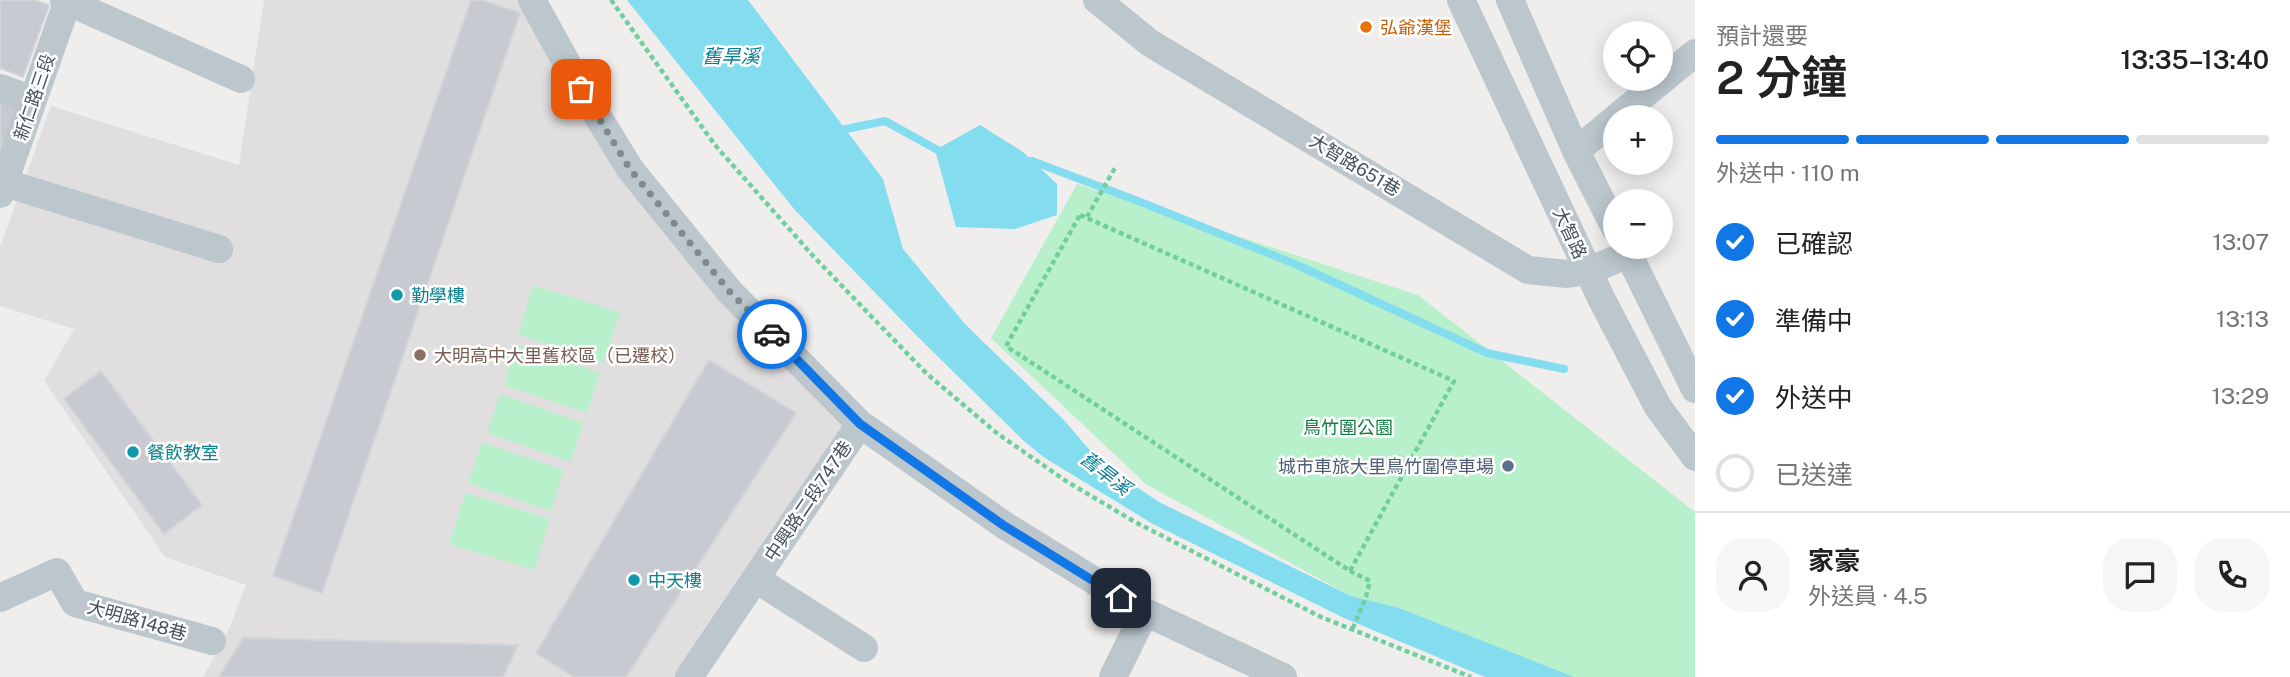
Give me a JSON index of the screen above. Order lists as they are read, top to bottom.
{
  "streets": {
    "street": [
      "新仁路三段",
      "大智路651巷",
      "大智路",
      "中興路二段747巷",
      "大明路148巷"
    ]
  },
  "crossings": [
    ["大智路651巷", "大智路"]
  ],
  "water": ["舊旱溪"],
  "parks": ["鳥竹圍公園"],
  "places": [
    "弘爺漢堡",
    "勤學樓",
    "大明高中大里舊校區（已遷校）",
    "餐飲教室",
    "城市車旅大里鳥竹圍停車場",
    "中天樓"
  ],
  "page": {
    "heading": ["2 分鐘", "預計還要", "13:35–13:40"],
    "panel": ["家豪", "外送員 · 4.5"],
    "map_buttons": ["+", "−"],
    "bar": "外送中 · 110 m",
    "list": [
      ["已確認", "13:07"],
      ["準備中", "13:13"],
      ["外送中", "13:29"],
      "已送達"
    ]
  }
}
